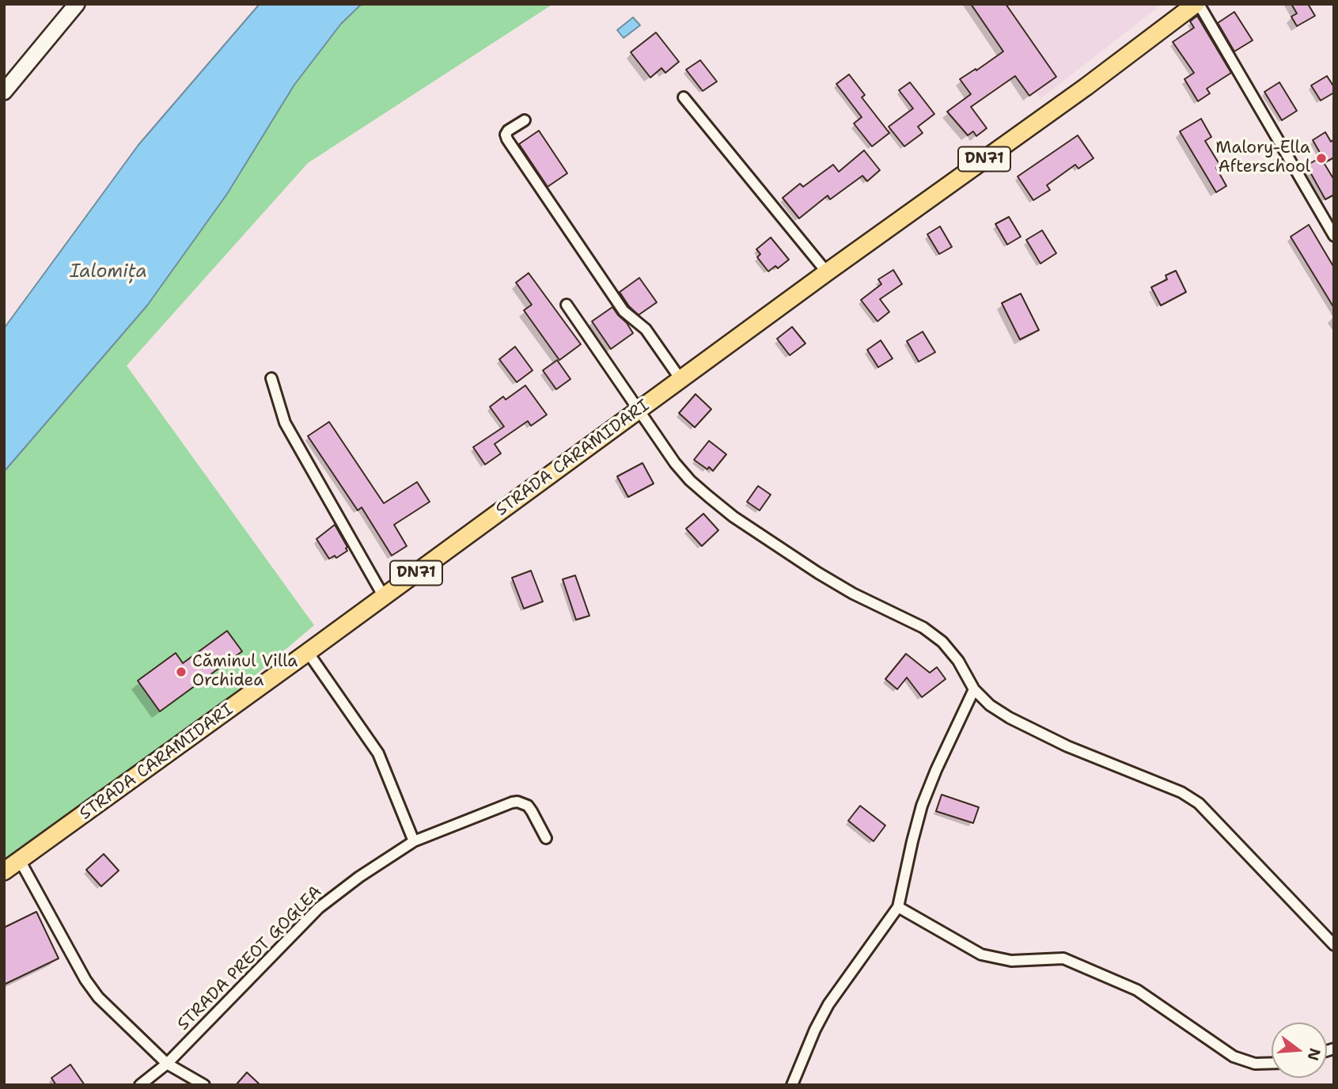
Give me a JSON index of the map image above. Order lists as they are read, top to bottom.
{
  "streets": {
    "main road": ["DN71", "STRADA CARAMIDARI"],
    "street": ["STRADA PREOT GOGLEA"]
  },
  "water": ["Ialomița"],
  "places": ["Malory-Ella Afterschool", "Căminul Villa Orchidea"],
  "north": "right"
}
